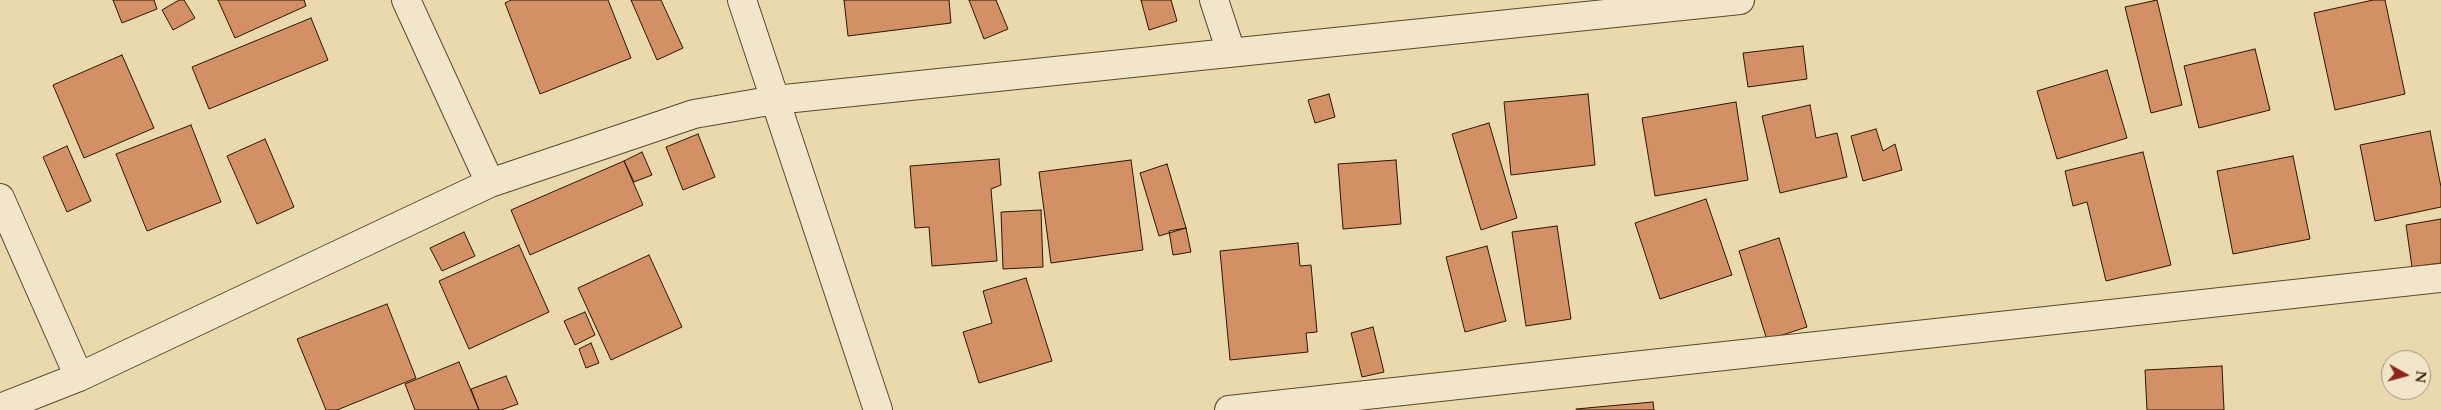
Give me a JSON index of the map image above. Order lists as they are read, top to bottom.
{
  "north": "right"
}
